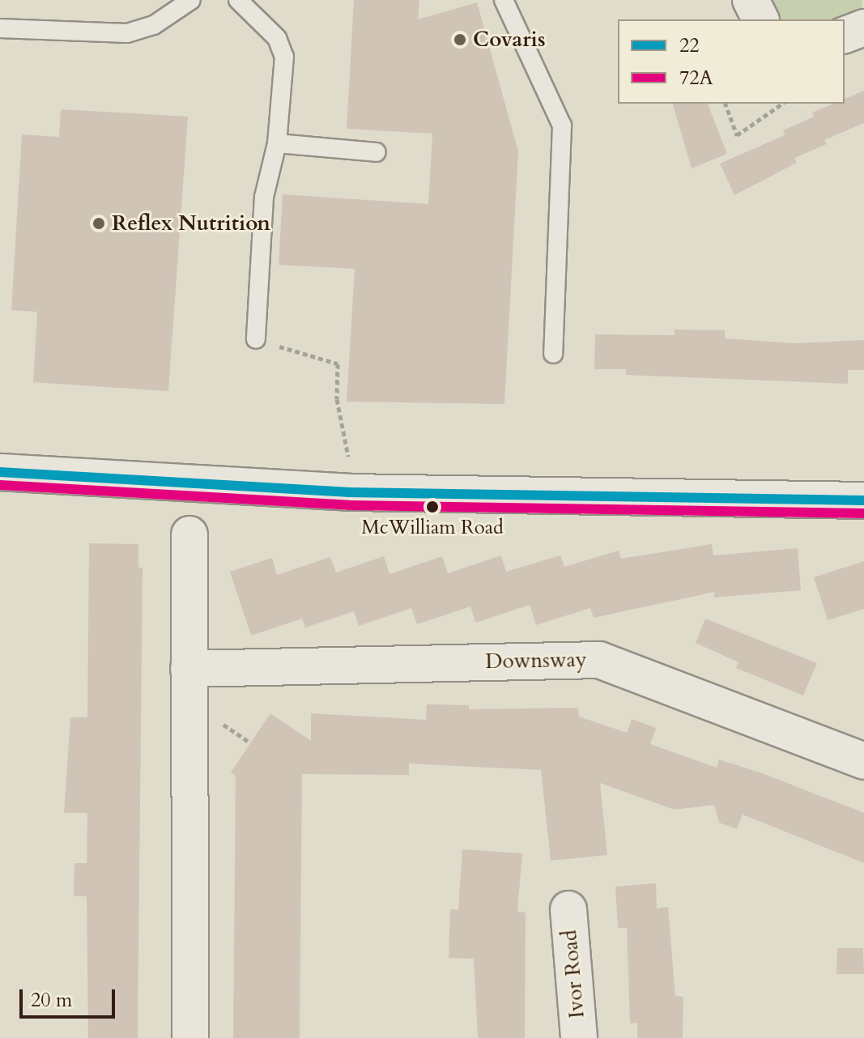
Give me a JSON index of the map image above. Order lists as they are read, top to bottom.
{
  "streets": {
    "street": ["Downsway", "Ivor Road"]
  },
  "places": ["Covaris", "Reflex Nutrition", "McWilliam Road"],
  "lines": ["transit line 22", "transit line 72A"],
  "legend": ["22", "72A"],
  "scale_bar": "20 m"
}
